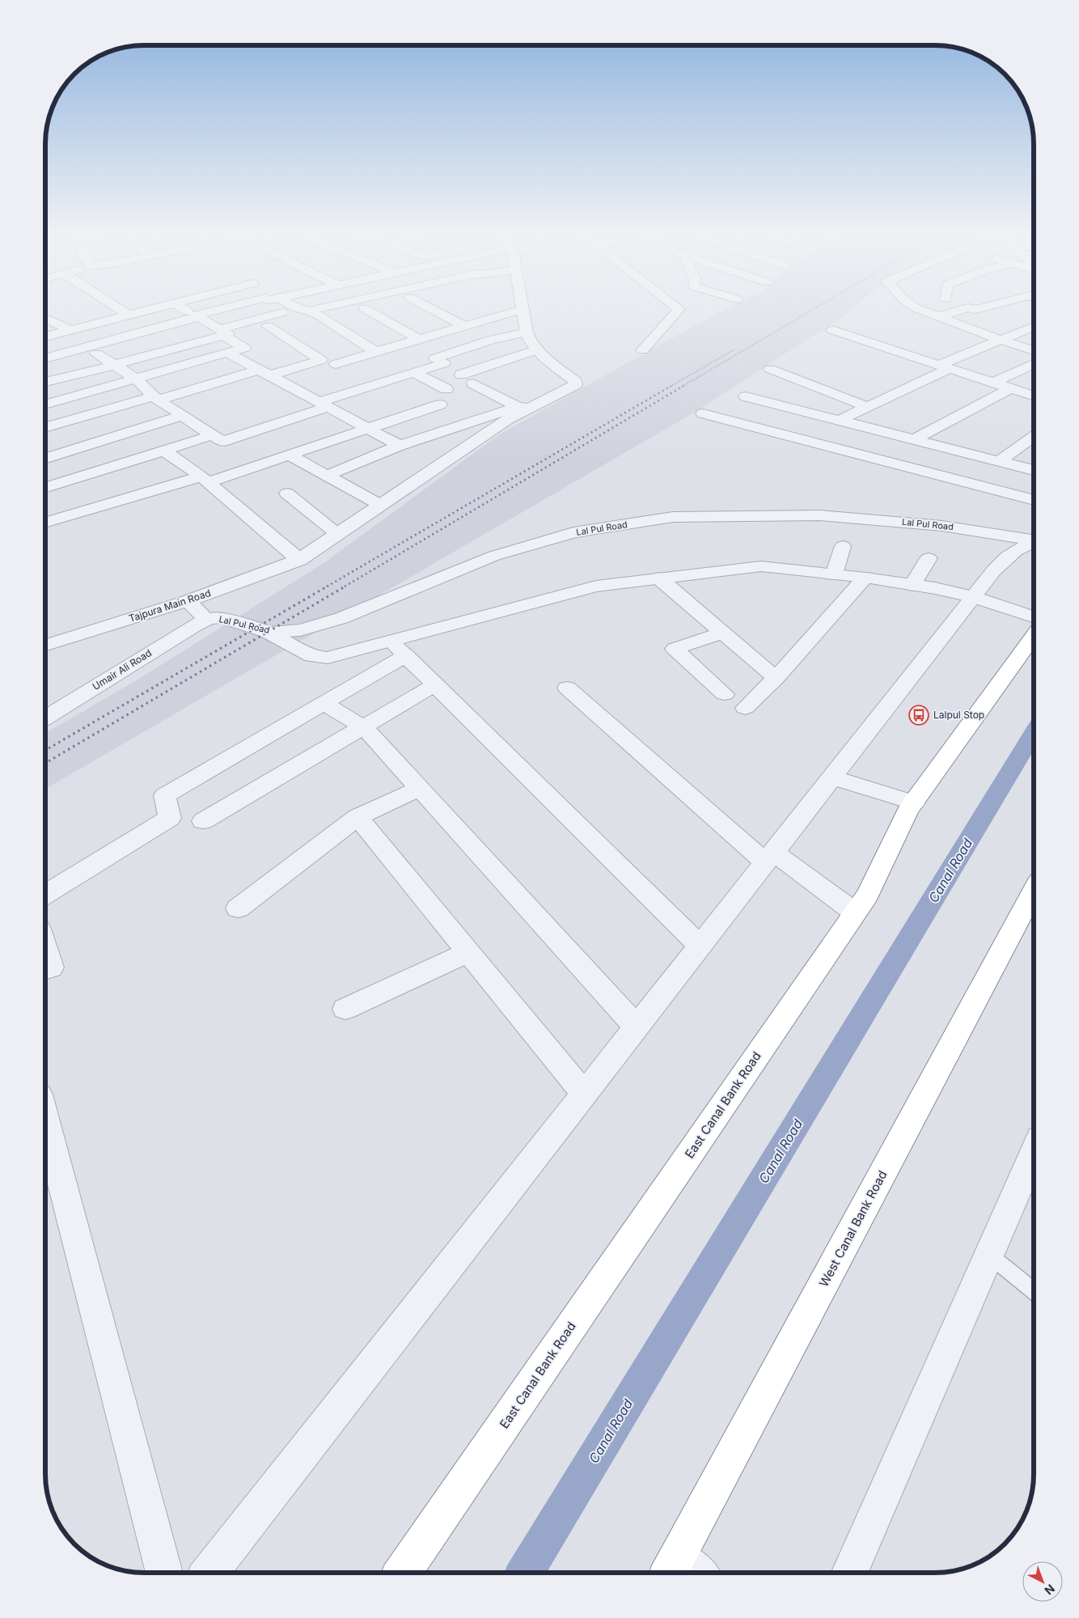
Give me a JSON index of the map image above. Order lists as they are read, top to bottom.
{
  "streets": {
    "highway": ["East Canal Bank Road", "West Canal Bank Road"],
    "street": ["Lal Pul Road", "Tajpura Main Road", "Umair Ali Road"]
  },
  "crossings": [
    ["Lal Pul Road", "Tajpura Main Road"],
    ["Lal Pul Road", "Umair Ali Road"]
  ],
  "water": ["Canal Road"],
  "places": {
    "bus stop": ["Lalpul Stop"]
  },
  "north": "bottom right"
}
